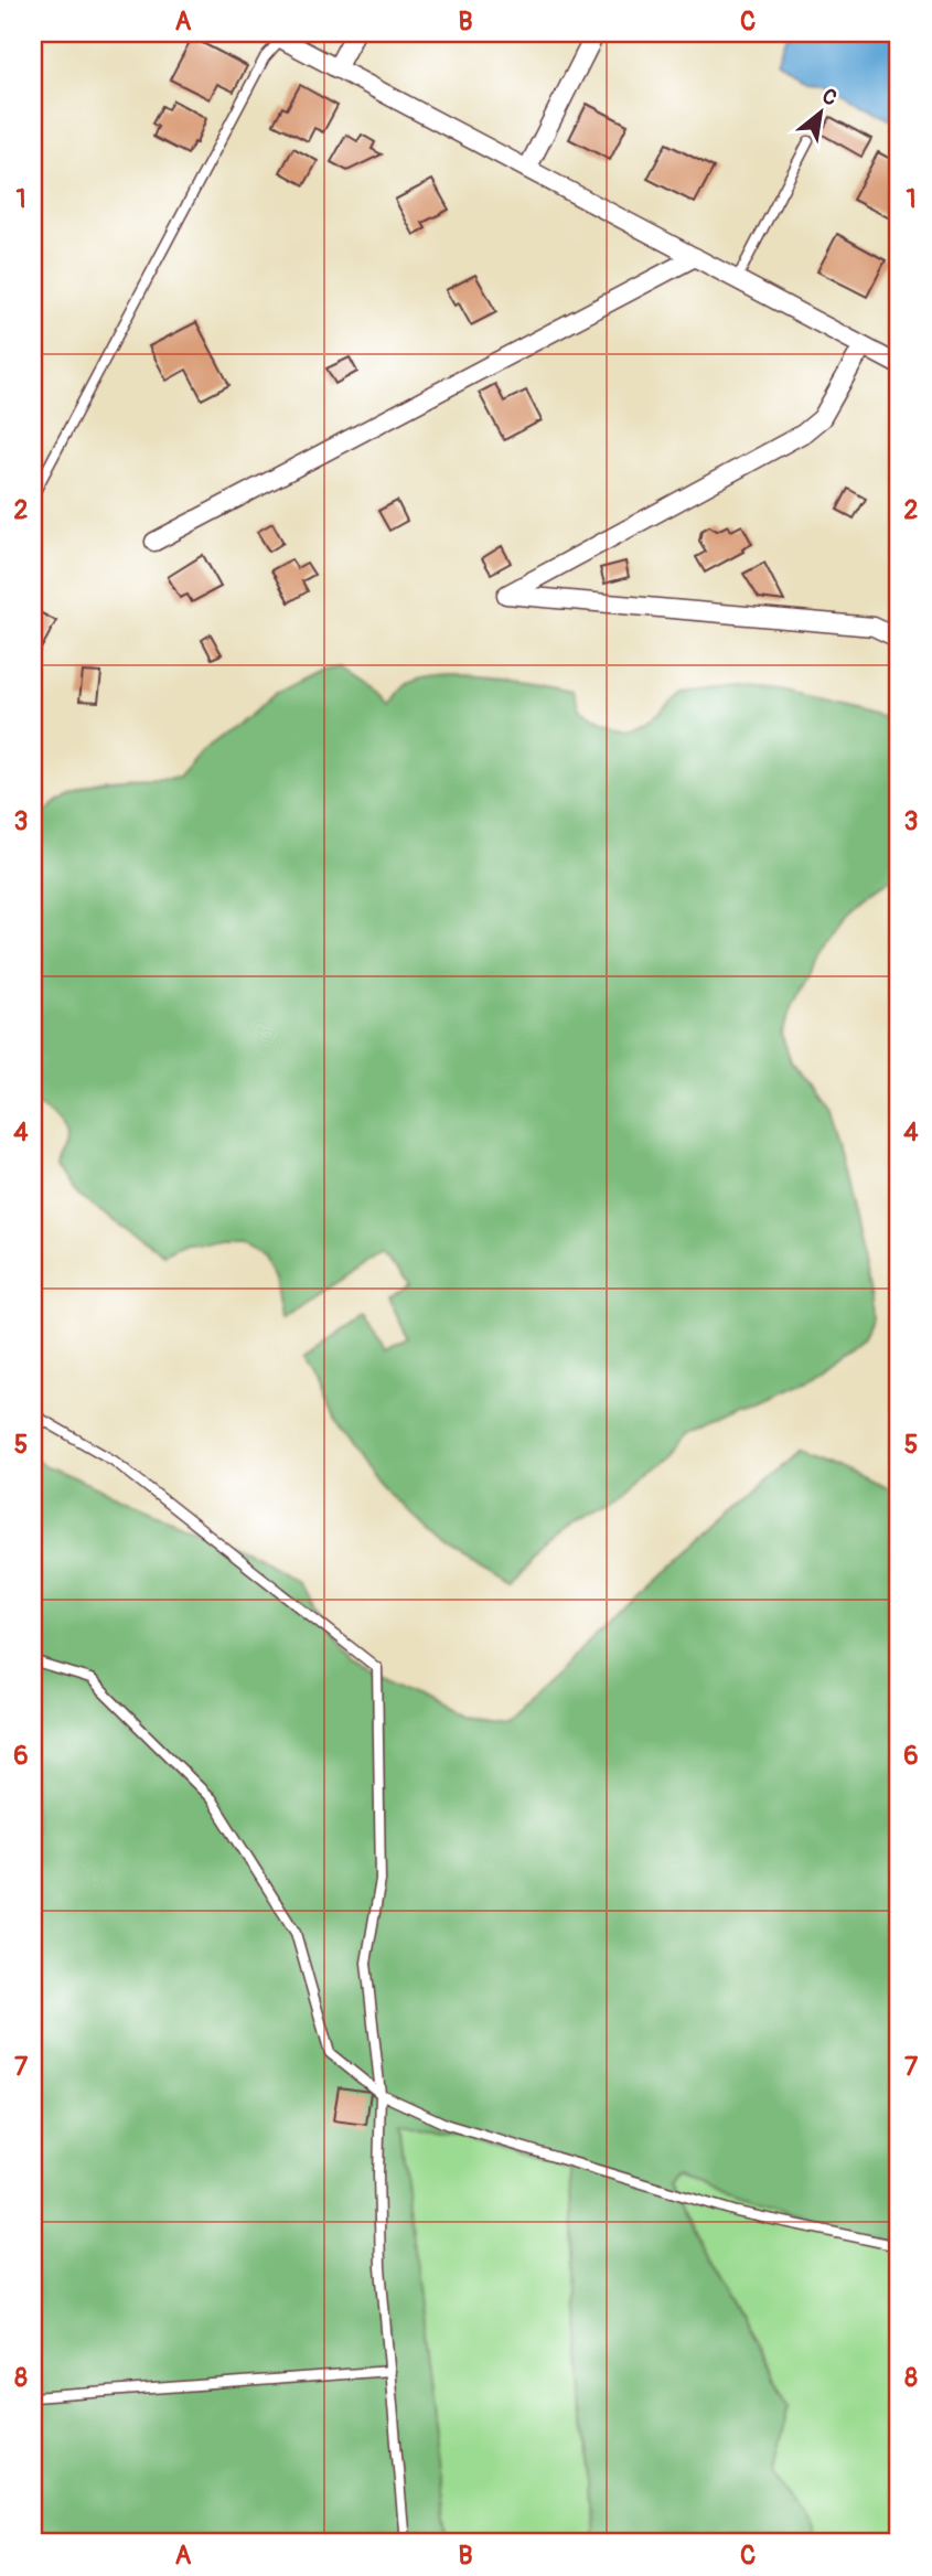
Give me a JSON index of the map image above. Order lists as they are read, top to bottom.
{
  "north": "top right",
  "grid": {
    "columns": ["A", "B", "C"],
    "rows": [
      "1",
      "2",
      "3",
      "4",
      "5",
      "6",
      "7",
      "8"
    ]
  }
}
